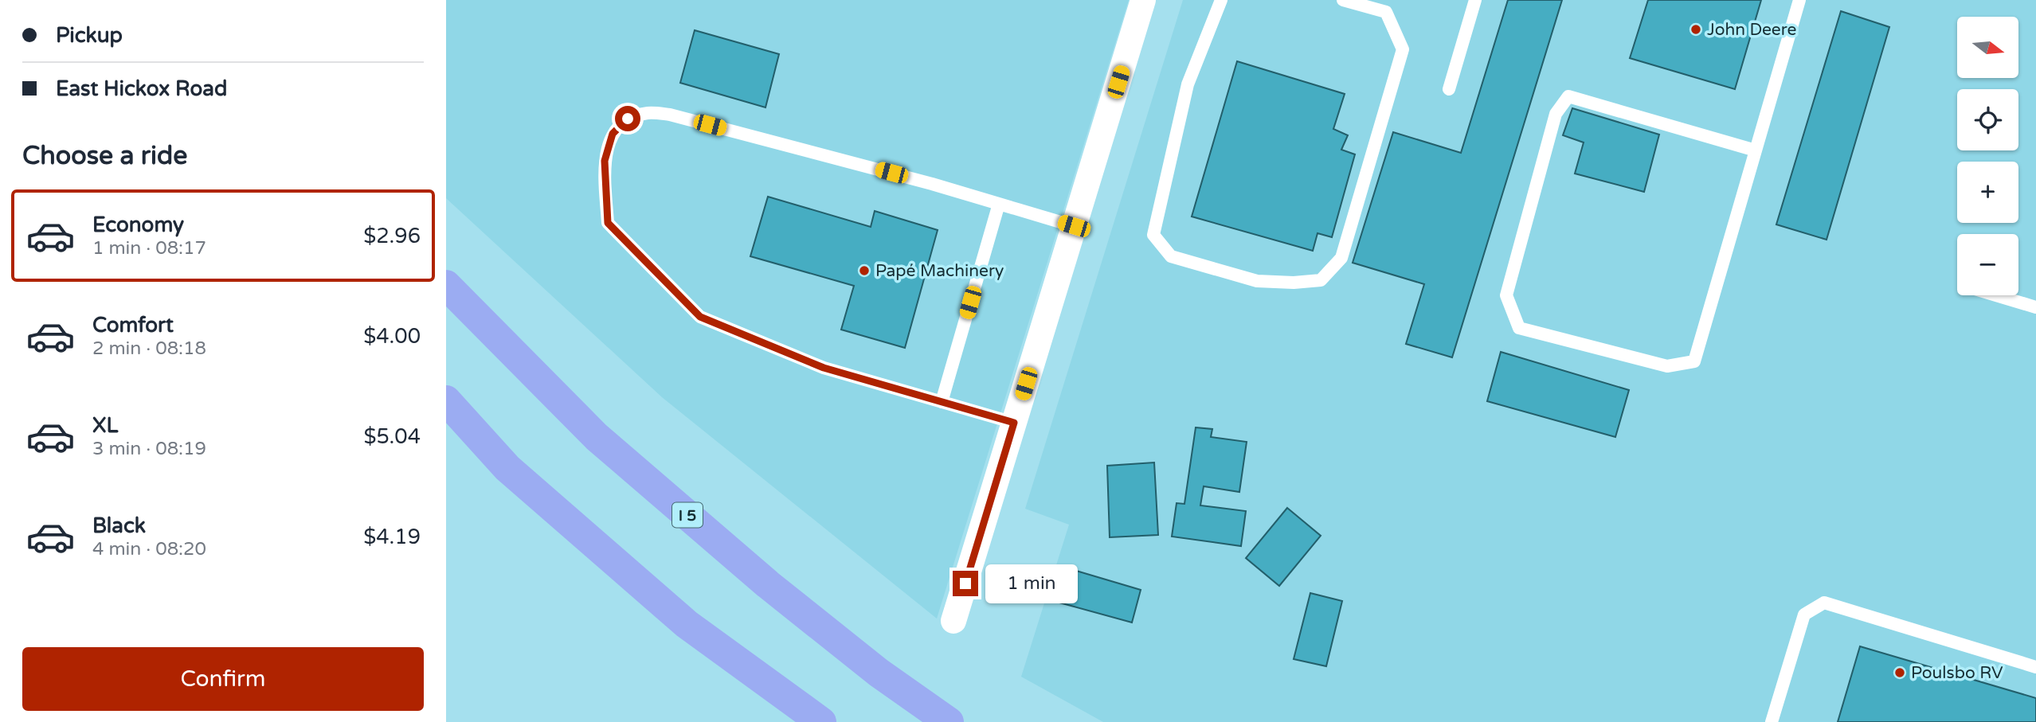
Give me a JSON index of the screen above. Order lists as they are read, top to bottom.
{
  "streets": {
    "highway": ["I 5"]
  },
  "places": ["John Deere", "Papé Machinery", "Poulsbo RV"],
  "north": "right",
  "page": {
    "banner": ["Pickup", "East Hickox Road"],
    "map_buttons": ["+", "−"],
    "heading": "Choose a ride",
    "list": [
      {
        "name": "Economy",
        "note": "1 min · 08:17",
        "value": "$2.96"
      },
      {
        "name": "Comfort",
        "note": "2 min · 08:18",
        "value": "$4.00"
      },
      {
        "name": "XL",
        "note": "3 min · 08:19",
        "value": "$5.04"
      },
      {
        "name": "Black",
        "note": "4 min · 08:20",
        "value": "$4.19"
      }
    ],
    "bubble": "1 min",
    "buttons": "Confirm"
  }
}
